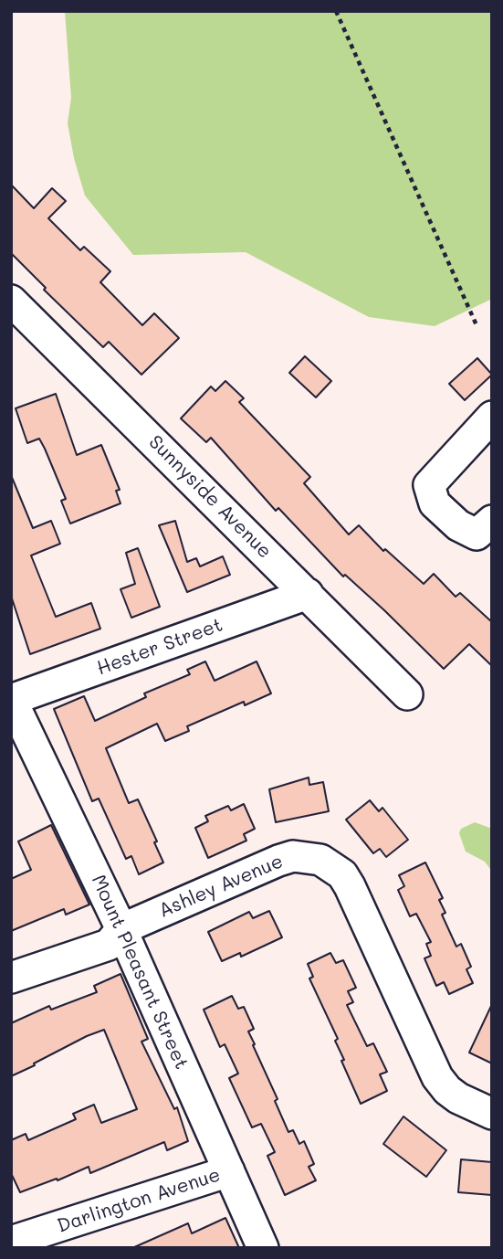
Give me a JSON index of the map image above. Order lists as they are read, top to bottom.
{
  "streets": {
    "street": [
      "Sunnyside Avenue",
      "Hester Street",
      "Ashley Avenue",
      "Mount Pleasant Street",
      "Darlington Avenue"
    ]
  },
  "crossings": [
    ["Sunnyside Avenue", "Hester Street"],
    ["Hester Street", "Mount Pleasant Street"],
    ["Ashley Avenue", "Mount Pleasant Street"],
    ["Mount Pleasant Street", "Darlington Avenue"]
  ]
}
